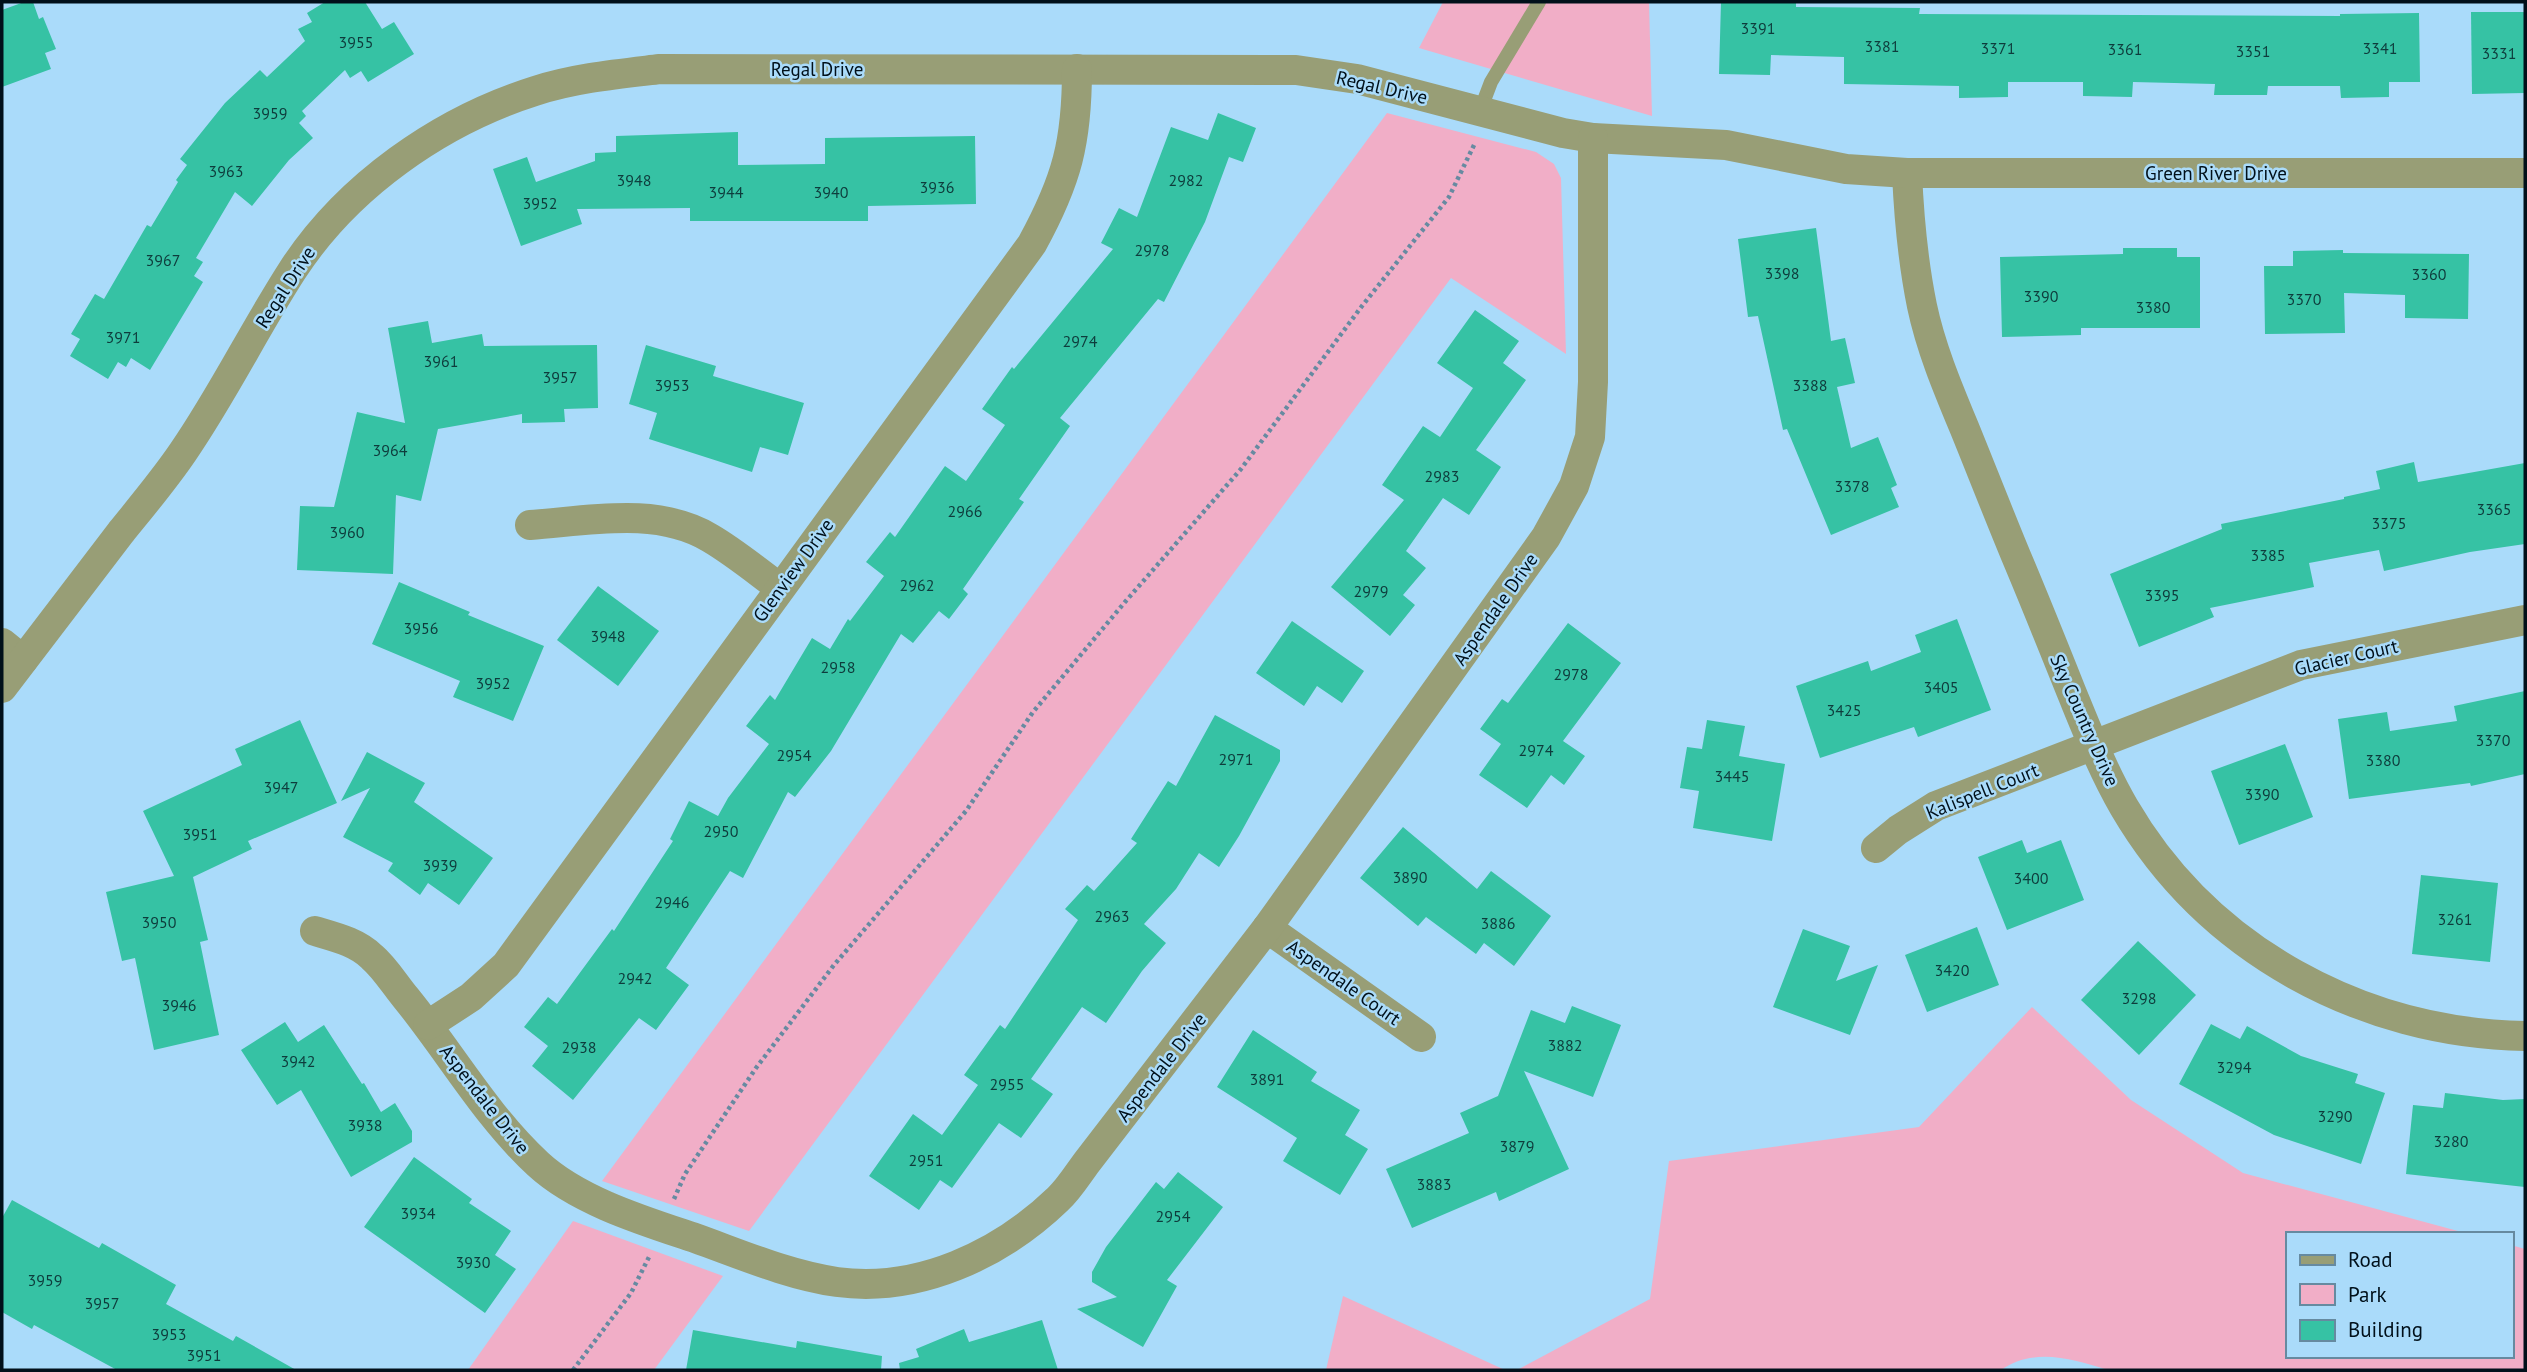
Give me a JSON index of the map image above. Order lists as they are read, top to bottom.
{
  "streets": {
    "street": [
      "Regal Drive",
      "Green River Drive",
      "Glenview Drive",
      "Aspendale Drive",
      "Glacier Court",
      "Sky Country Drive",
      "Kalispell Court",
      "Aspendale Court"
    ]
  },
  "crossings": [
    ["Regal Drive", "Green River Drive"],
    ["Regal Drive", "Glenview Drive"],
    ["Regal Drive", "Aspendale Drive"],
    ["Regal Drive", "Sky Country Drive"],
    ["Green River Drive", "Sky Country Drive"],
    ["Glenview Drive", "Aspendale Drive"],
    ["Aspendale Drive", "Aspendale Court"],
    ["Glacier Court", "Sky Country Drive"],
    ["Glacier Court", "Kalispell Court"],
    ["Sky Country Drive", "Kalispell Court"]
  ],
  "house_numbers": [
    "3391",
    "3955",
    "3381",
    "3371",
    "3341",
    "3361",
    "3351",
    "3331",
    "3959",
    "3963",
    "3948",
    "2982",
    "3936",
    "3944",
    "3940",
    "3952",
    "2978",
    "3967",
    "3398",
    "3360",
    "3390",
    "3370",
    "3380",
    "3971",
    "2974",
    "3961",
    "3957",
    "3953",
    "3388",
    "3964",
    "2983",
    "3378",
    "3365",
    "2966",
    "3375",
    "3960",
    "3385",
    "2962",
    "2979",
    "3395",
    "3956",
    "3948",
    "2958",
    "2978",
    "3952",
    "3405",
    "3425",
    "3370",
    "2974",
    "2954",
    "2971",
    "3380",
    "3445",
    "3947",
    "3390",
    "2950",
    "3951",
    "3939",
    "3890",
    "3400",
    "2946",
    "2963",
    "3261",
    "3950",
    "3886",
    "3420",
    "2942",
    "3298",
    "3946",
    "3882",
    "2938",
    "3942",
    "3294",
    "3891",
    "2955",
    "3290",
    "3938",
    "3280",
    "3879",
    "2951",
    "3883",
    "3934",
    "2954",
    "3930",
    "3959",
    "3957",
    "3953",
    "3951"
  ],
  "legend": ["Road", "Park", "Building"]
}
